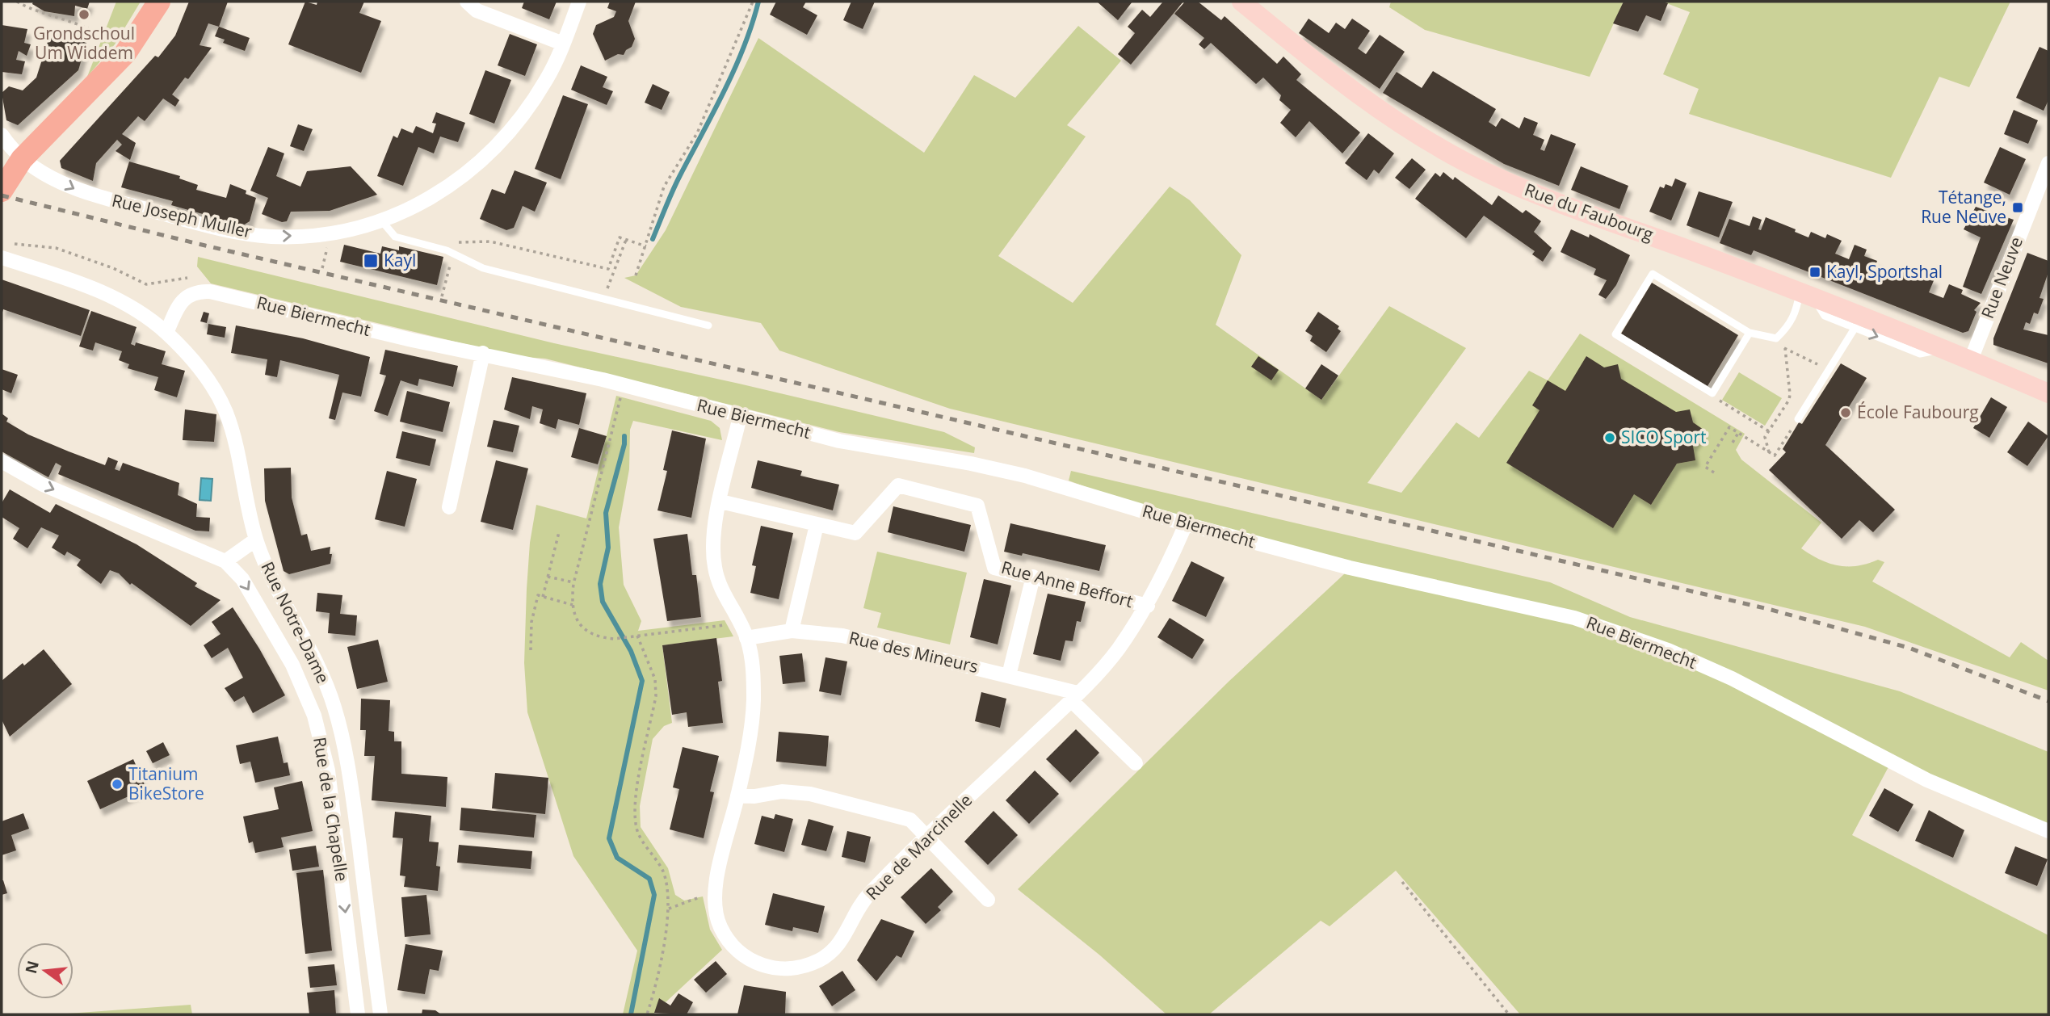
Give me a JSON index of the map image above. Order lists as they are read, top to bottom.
{
  "streets": {
    "main road": ["Rue du Faubourg"],
    "street": [
      "Rue Joseph Muller",
      "Rue Neuve",
      "Rue Biermecht",
      "Rue Anne Beffort",
      "Rue Notre-Dame",
      "Rue des Mineurs",
      "Rue de la Chapelle",
      "Rue de Marcinelle"
    ]
  },
  "crossings": [
    ["Rue du Faubourg", "Rue Neuve"],
    ["Rue Biermecht", "Rue Notre-Dame"],
    ["Rue Biermecht", "Rue de Marcinelle"],
    ["Rue Anne Beffort", "Rue de Marcinelle"],
    ["Rue des Mineurs", "Rue de Marcinelle"]
  ],
  "one_way": ["Rue Joseph Muller", "Rue de la Chapelle"],
  "places": {
    "other": [
      "Grondschoul Um Widdem",
      "École Faubourg",
      "SICO Sport",
      "Titanium BikeStore"
    ],
    "transit": ["Tétange, Rue Neuve", "Kayl", "Kayl, Sportshal"]
  },
  "north": "left"
}
